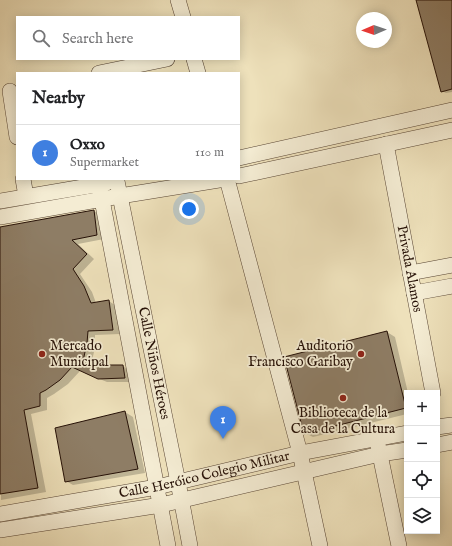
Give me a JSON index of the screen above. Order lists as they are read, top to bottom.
{
  "streets": {
    "street": ["Privada Alamos", "Calle Niños Héroes", "Calle Heróico Colegio Militar"]
  },
  "crossings": [
    ["Calle Niños Héroes", "Calle Heróico Colegio Militar"]
  ],
  "places": ["Mercado Municipal", "Auditorio Francisco Garibay", "Biblioteca de la Casa de la Cultura"],
  "north": "left",
  "page": {
    "search": "Search here",
    "heading": "Nearby",
    "list": [
      {
        "mark": "1",
        "name": "Oxxo",
        "note": "Supermarket",
        "value": "110 m"
      }
    ],
    "map_buttons": ["+", "−"],
    "pins": "1"
  }
}
